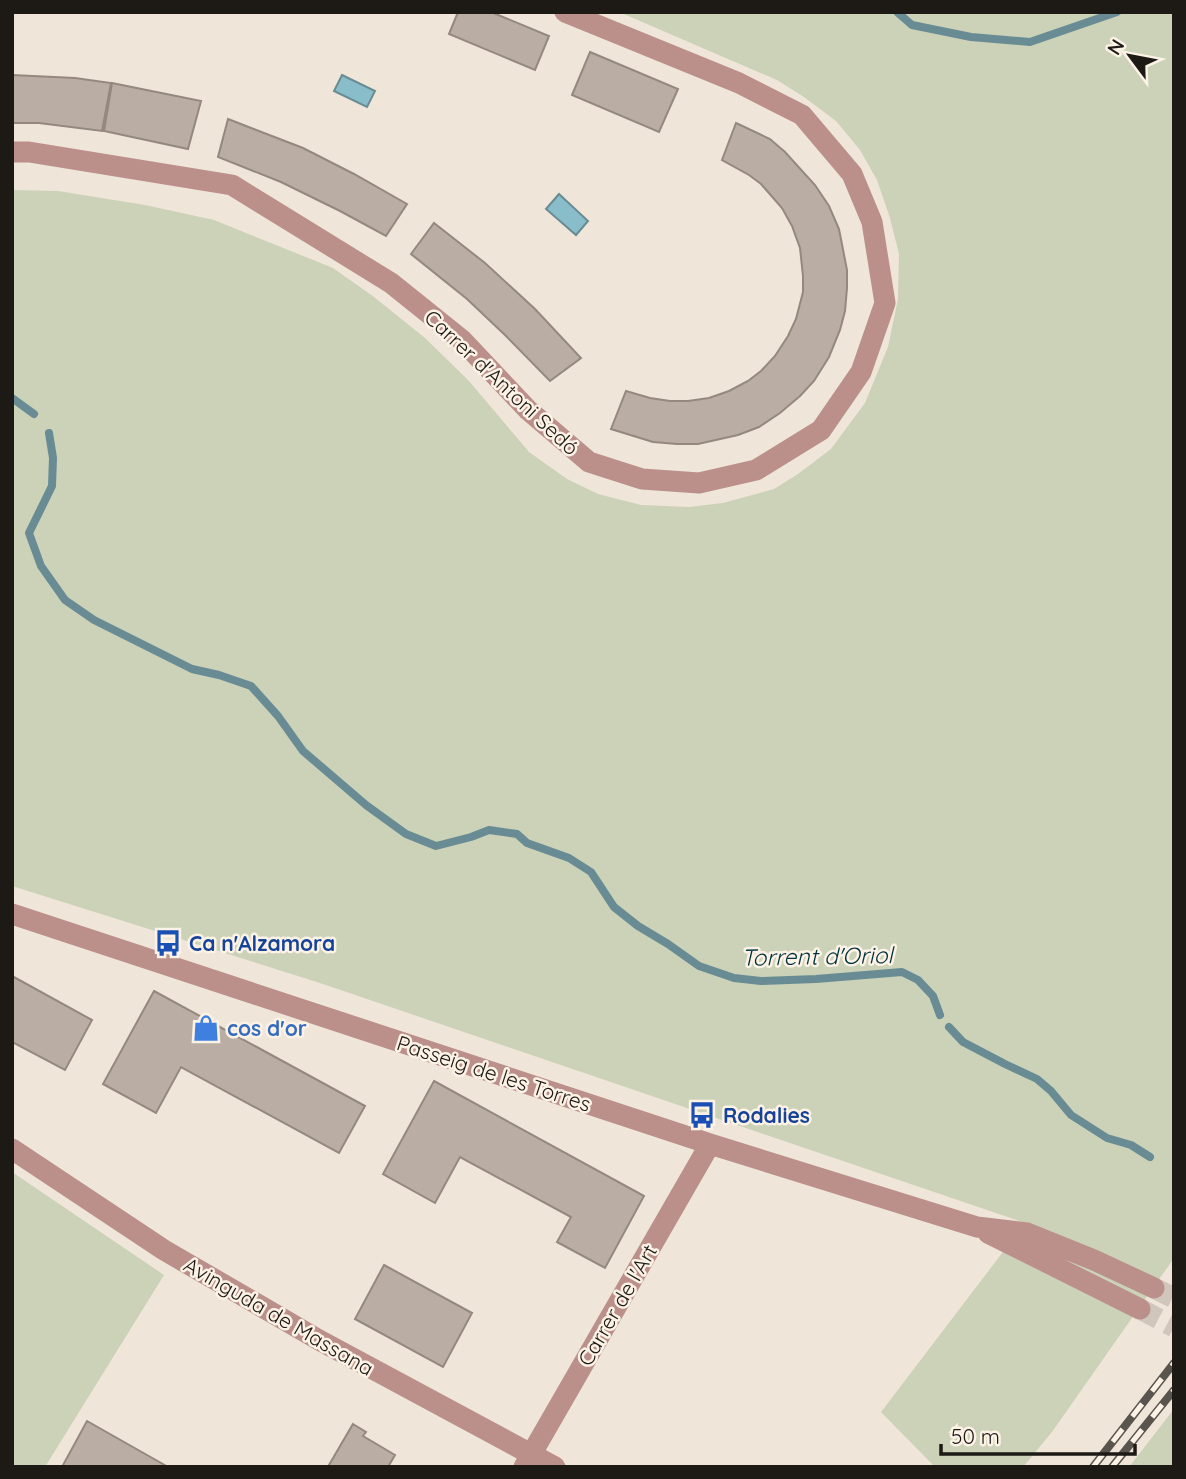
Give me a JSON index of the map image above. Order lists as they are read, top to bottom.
{
  "streets": {
    "street": [
      "Carrer d'Antoni Sedó",
      "Passeig de les Torres",
      "Carrer de l'Art",
      "Avinguda de Massana"
    ]
  },
  "crossings": [
    ["Passeig de les Torres", "Carrer de l'Art"],
    ["Carrer de l'Art", "Avinguda de Massana"]
  ],
  "water": ["Torrent d'Oriol"],
  "places": {
    "bus stop": ["Ca n'Alzamora", "Rodalies"],
    "shop": ["cos d'or"]
  },
  "scale_bar": "50 m",
  "north": "top left"
}
